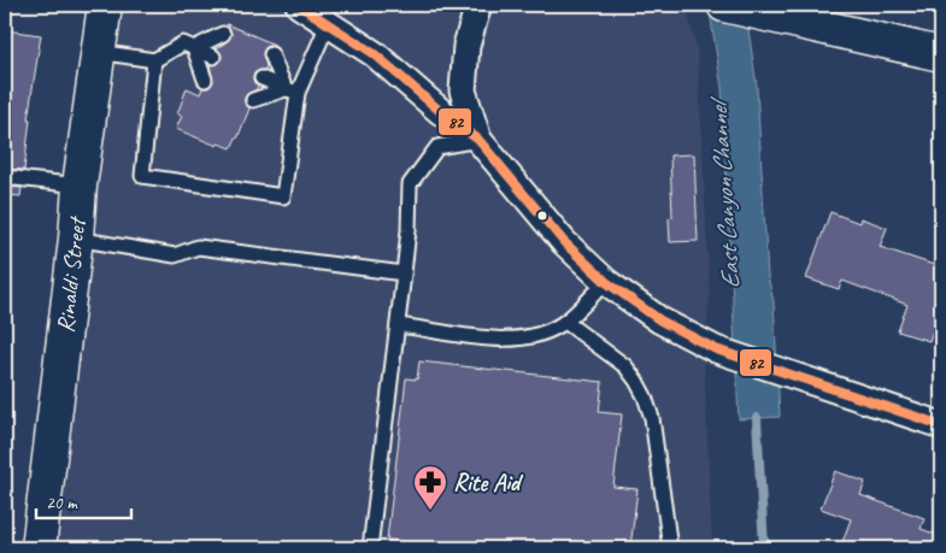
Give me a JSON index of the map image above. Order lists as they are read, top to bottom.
{
  "streets": {
    "main road": ["Rinaldi Street"]
  },
  "water": ["East Canyon Channel"],
  "places": {
    "pharmacy": ["Rite Aid"]
  },
  "lines": ["transit line 82"],
  "scale_bar": "20 m"
}
